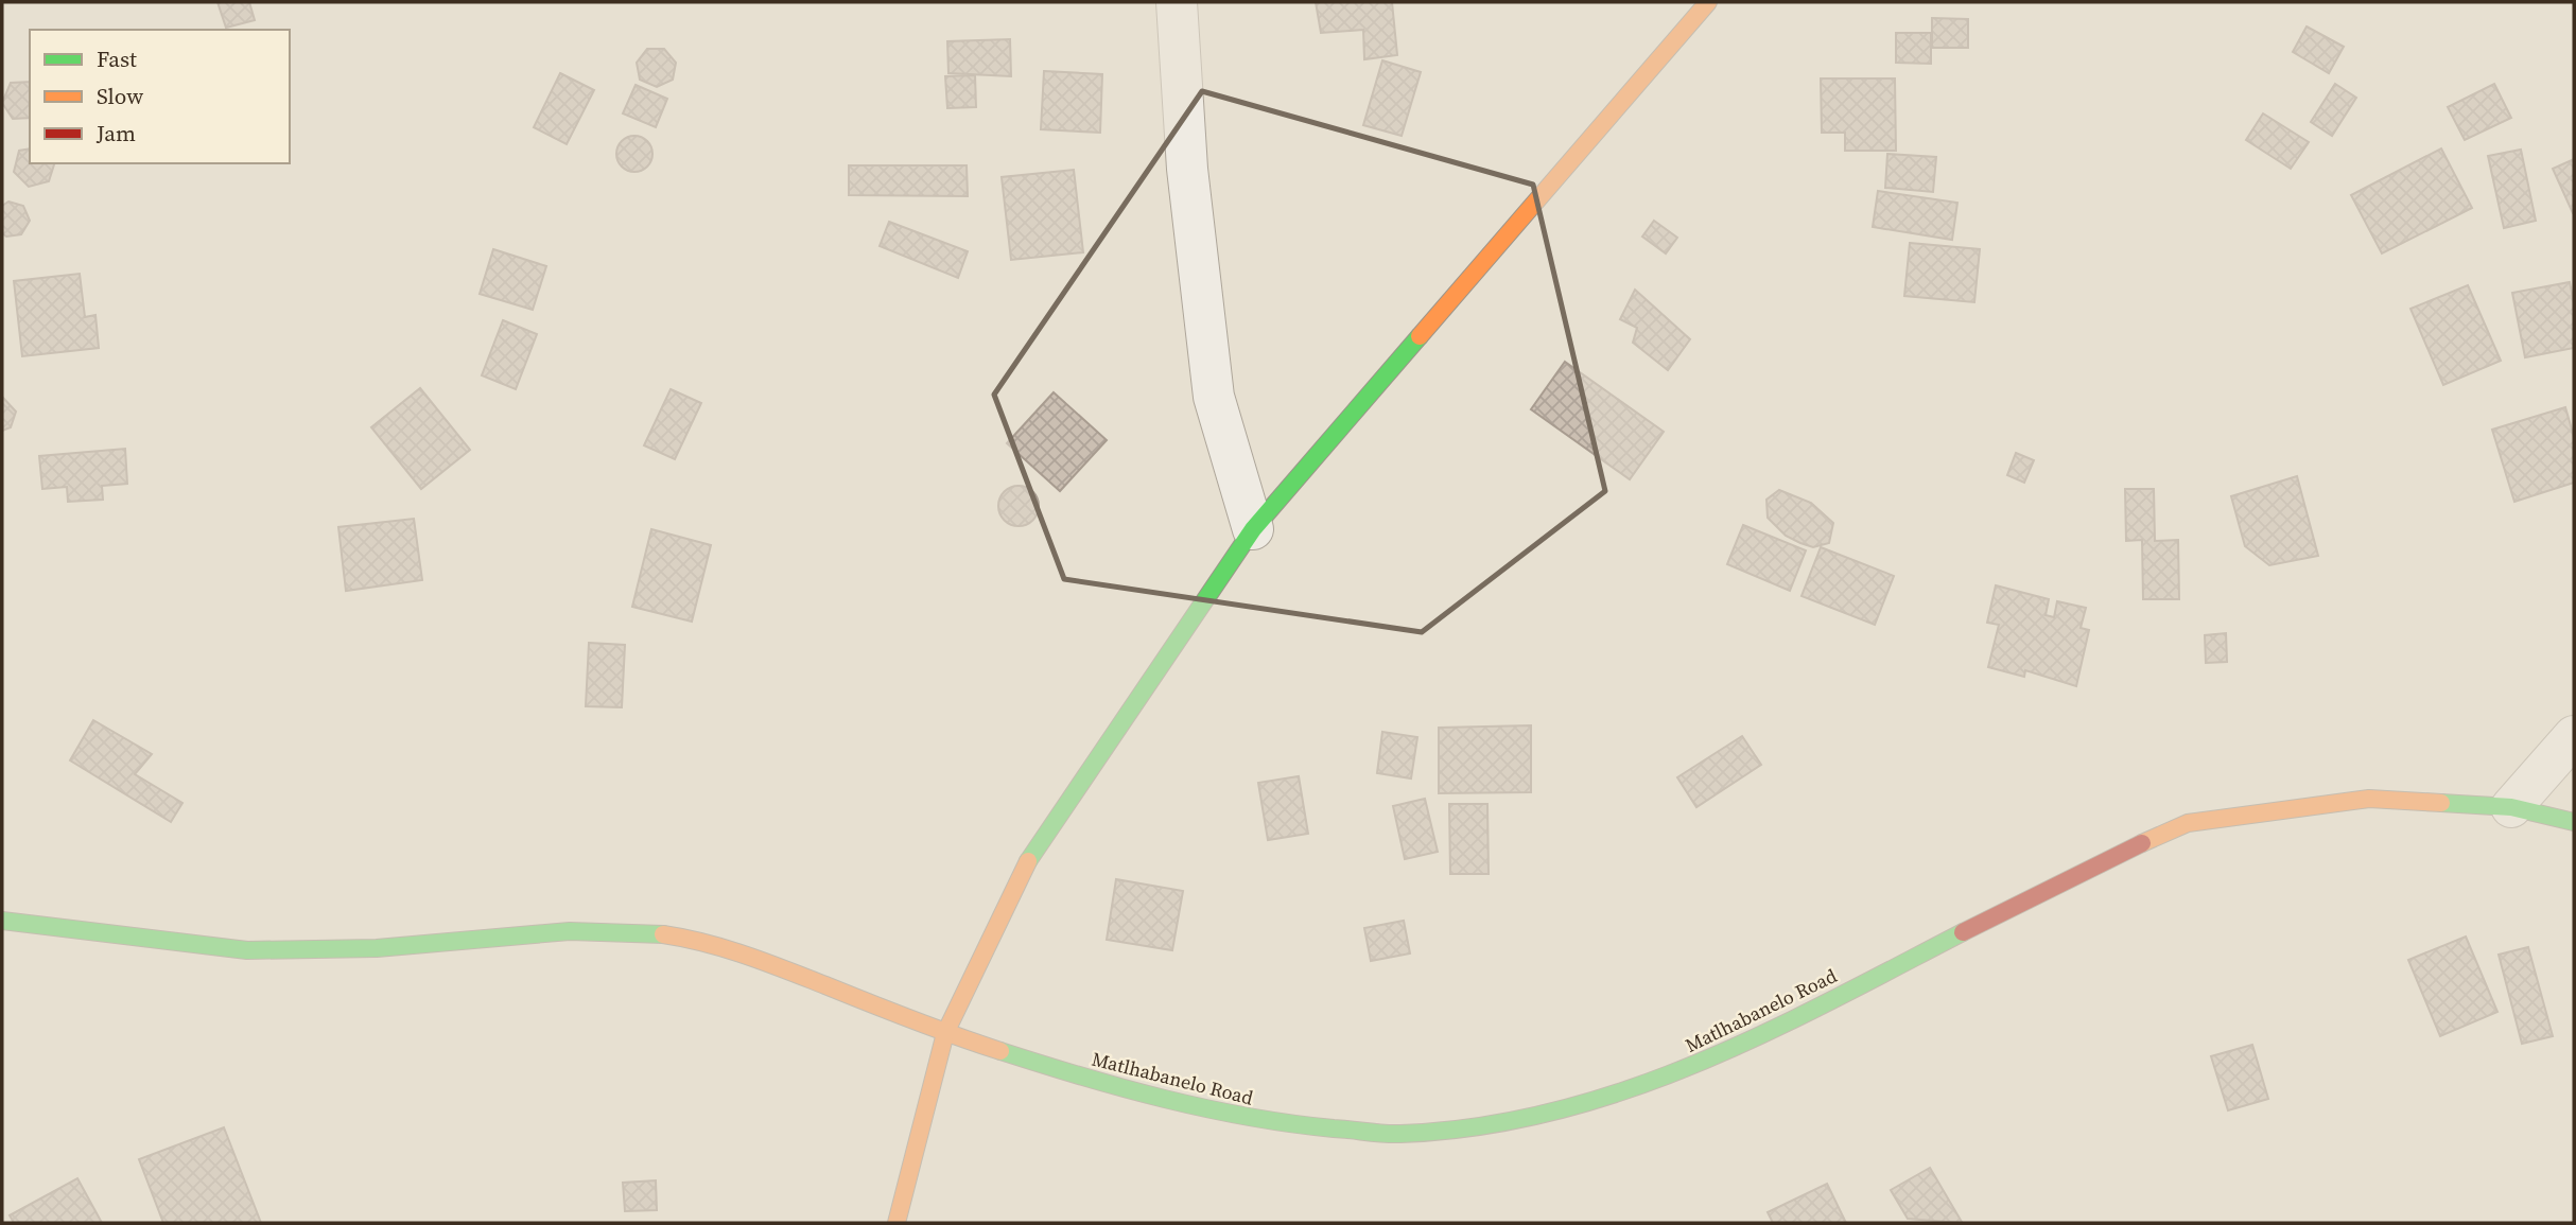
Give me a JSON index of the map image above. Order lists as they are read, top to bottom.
{
  "streets": {
    "street": ["Matlhabanelo Road"]
  },
  "legend": ["Fast", "Slow", "Jam"]
}
